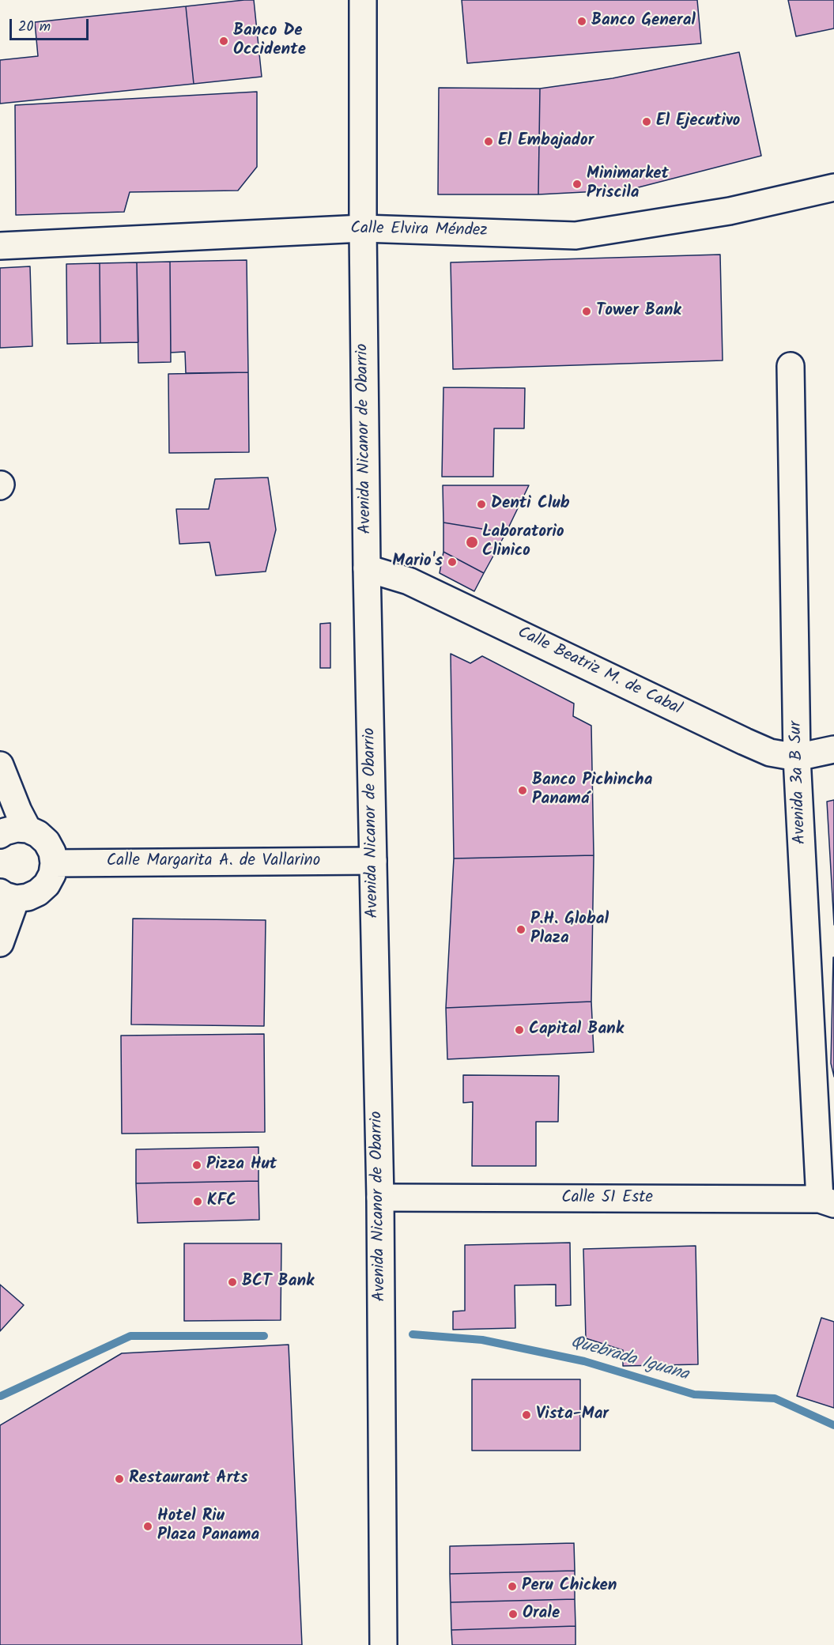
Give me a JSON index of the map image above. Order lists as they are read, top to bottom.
{
  "streets": {
    "street": [
      "Calle Elvira Méndez",
      "Avenida Nicanor de Obarrio",
      "Calle Beatriz M. de Cabal",
      "Avenida 3a B Sur",
      "Calle Margarita A. de Vallarino",
      "Calle 51 Este"
    ]
  },
  "crossings": [
    ["Calle Elvira Méndez", "Avenida Nicanor de Obarrio"],
    ["Avenida Nicanor de Obarrio", "Calle Beatriz M. de Cabal"],
    ["Avenida Nicanor de Obarrio", "Calle Margarita A. de Vallarino"],
    ["Avenida Nicanor de Obarrio", "Calle 51 Este"],
    ["Calle Beatriz M. de Cabal", "Avenida 3a B Sur"],
    ["Avenida 3a B Sur", "Calle 51 Este"]
  ],
  "water": ["Quebrada Iguana"],
  "places": [
    "Banco General",
    "Banco De Occidente",
    "El Ejecutivo",
    "El Embajador",
    "Minimarket Priscila",
    "Tower Bank",
    "Denti Club",
    "Laboratorio Clinico",
    "Mario's",
    "Banco Pichincha Panamá",
    "P.H. Global Plaza",
    "Capital Bank",
    "Pizza Hut",
    "KFC",
    "BCT Bank",
    "Vista-Mar",
    "Restaurant Arts",
    "Hotel Riu Plaza Panama",
    "Peru Chicken",
    "Orale"
  ],
  "scale_bar": "20 m"
}
